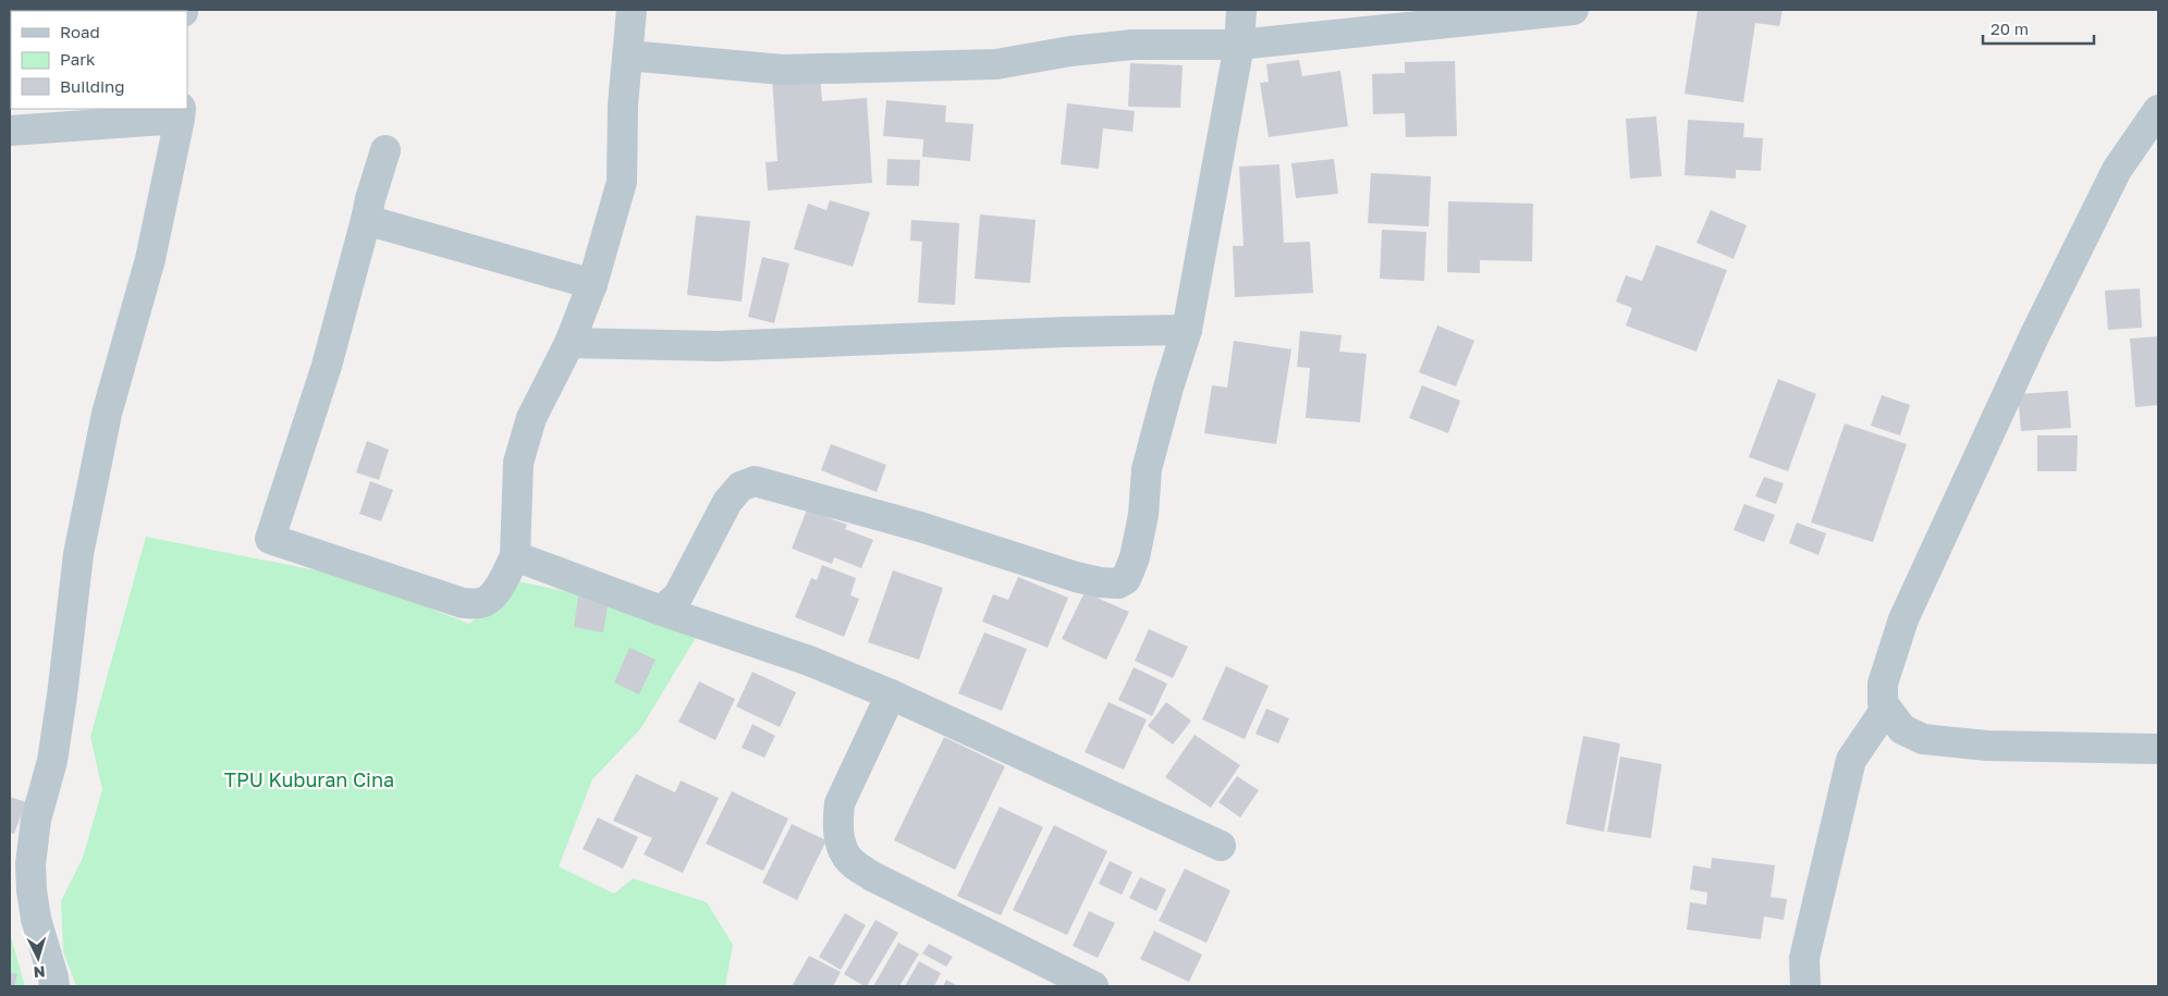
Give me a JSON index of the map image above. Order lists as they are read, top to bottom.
{
  "parks": ["TPU Kuburan Cina"],
  "legend": ["Road", "Park", "Building"],
  "scale_bar": "20 m",
  "north": "bottom"
}
